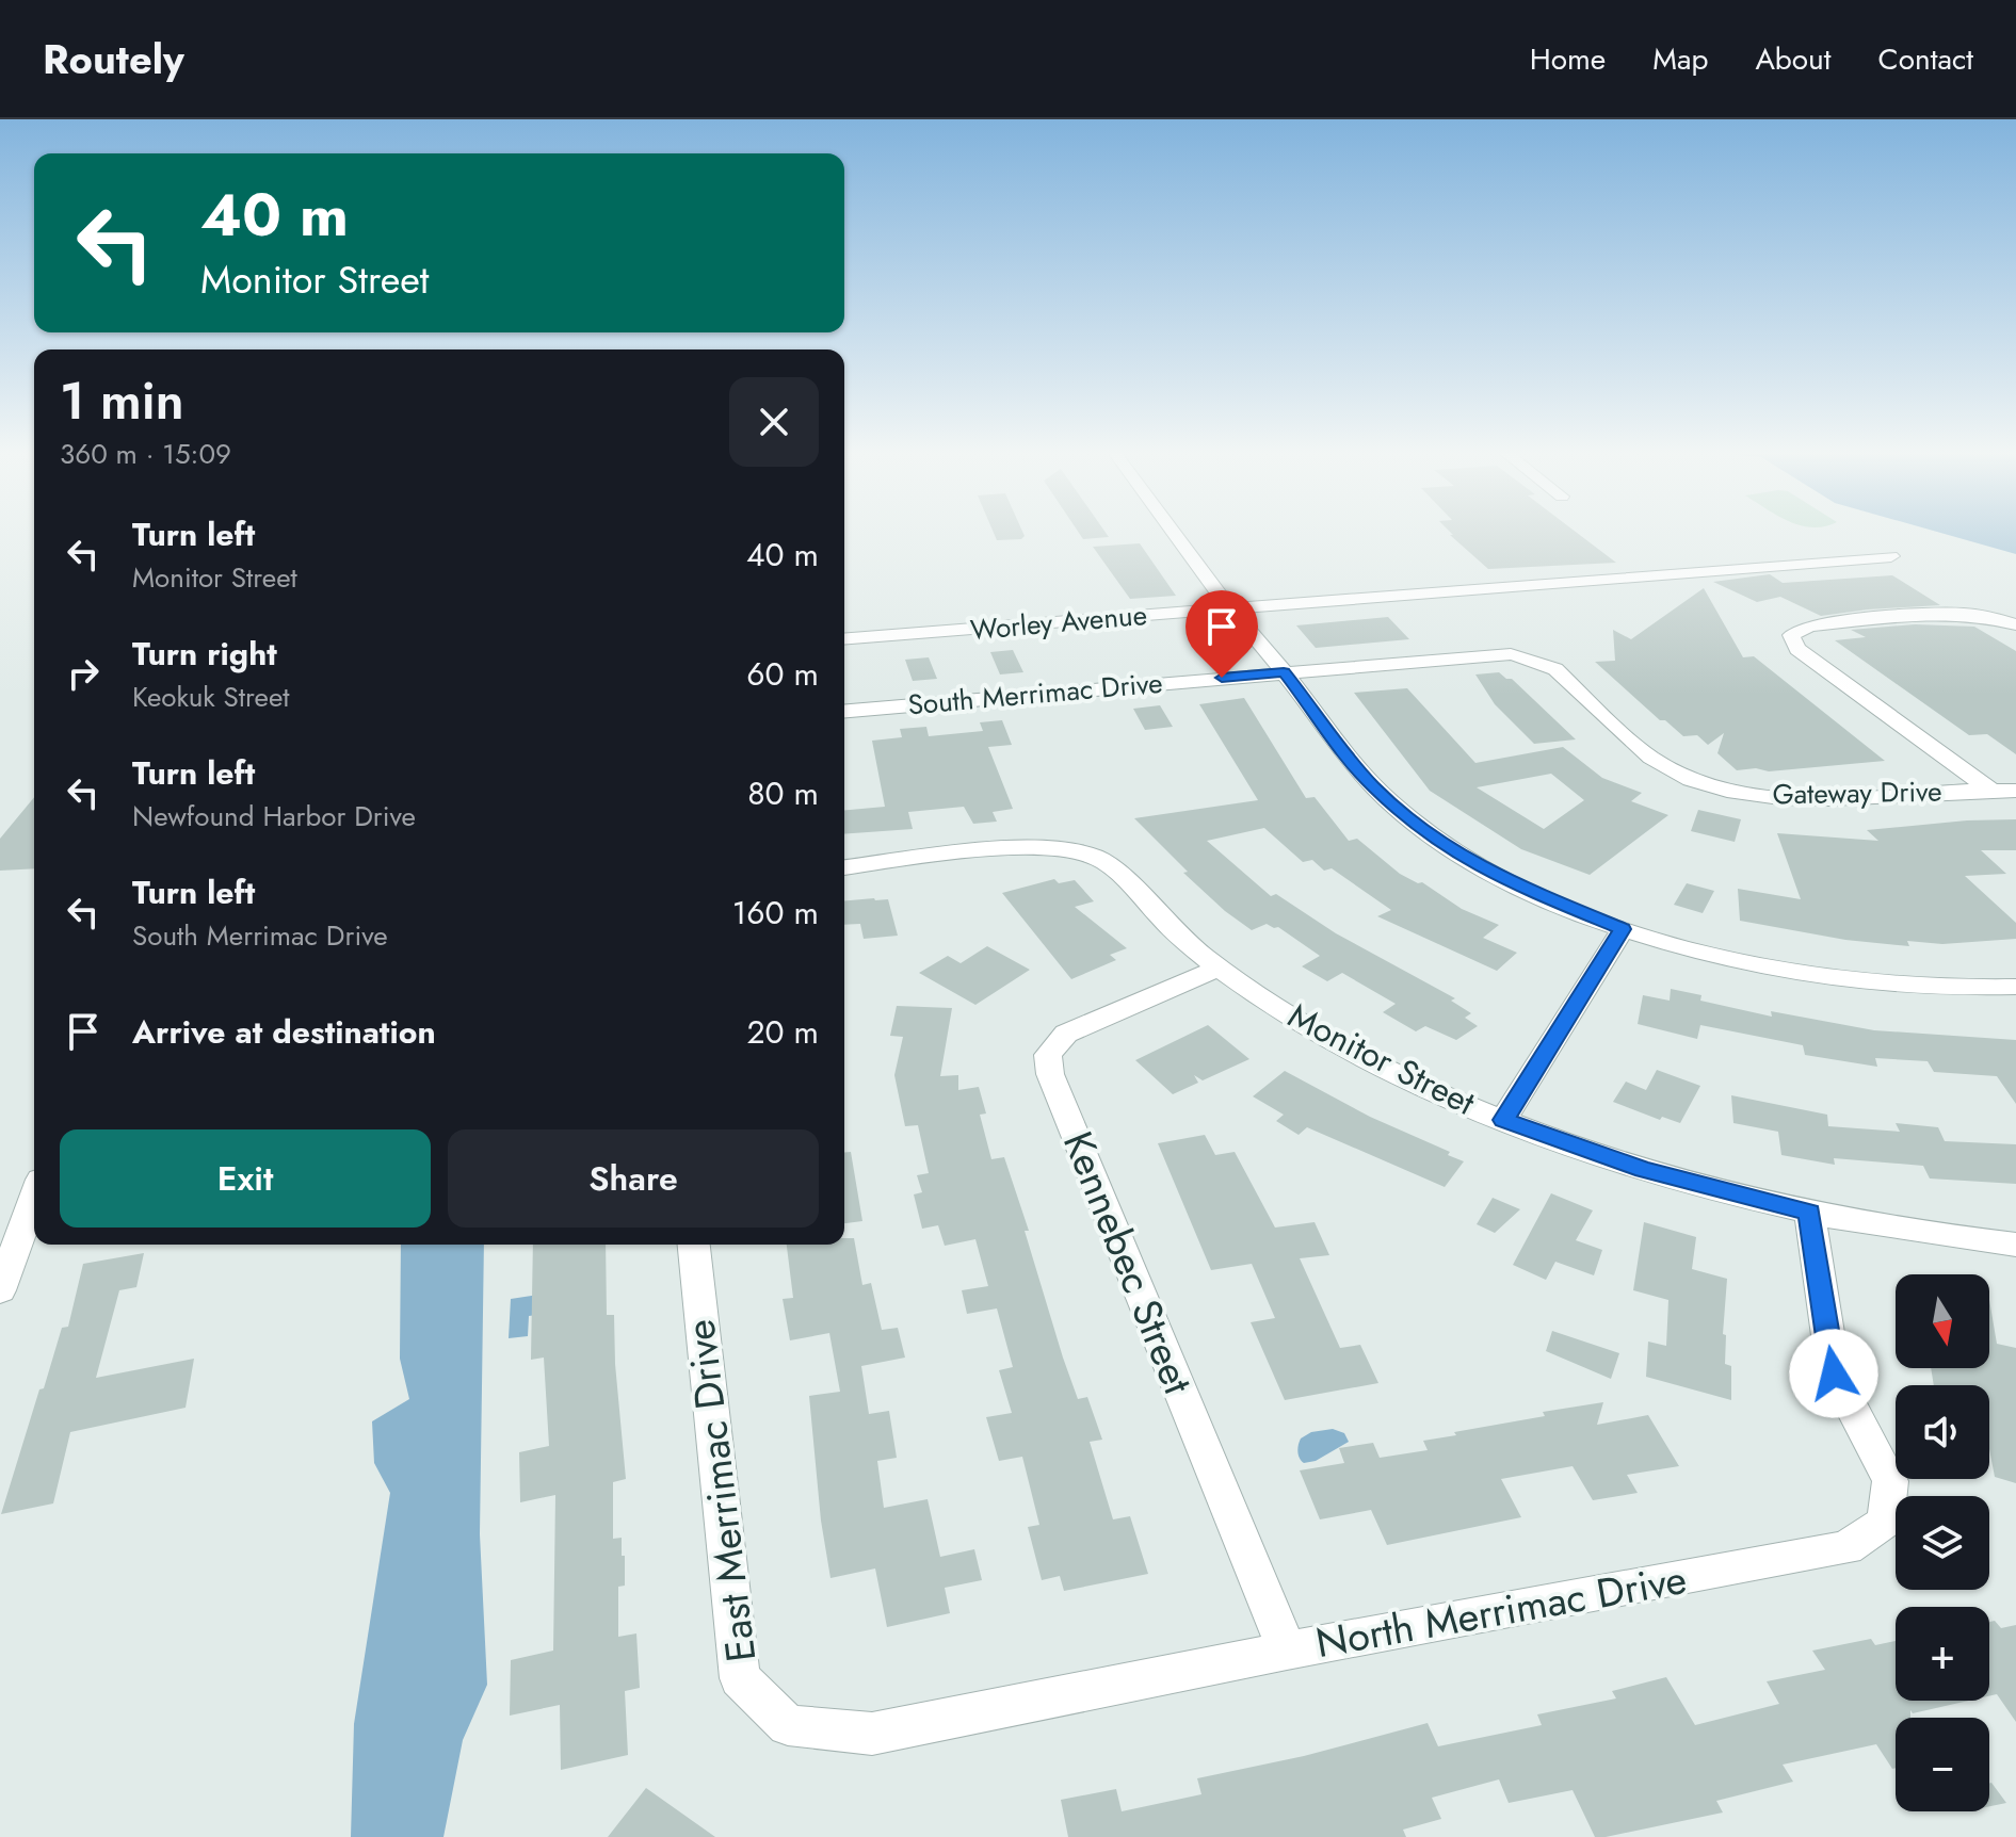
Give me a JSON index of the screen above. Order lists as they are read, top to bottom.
{
  "streets": {
    "street": [
      "Worley Avenue",
      "South Merrimac Drive",
      "Gateway Drive",
      "Monitor Street",
      "Kennebec Street",
      "East Merrimac Drive",
      "North Merrimac Drive"
    ]
  },
  "crossings": [
    ["South Merrimac Drive", "Gateway Drive"],
    ["Monitor Street", "Kennebec Street"],
    ["Monitor Street", "North Merrimac Drive"],
    ["Kennebec Street", "North Merrimac Drive"],
    ["East Merrimac Drive", "North Merrimac Drive"]
  ],
  "north": "bottom",
  "page": {
    "header": "Routely",
    "nav": [
      "Home",
      "Map",
      "About",
      "Contact"
    ],
    "turn": ["40 m", "Monitor Street"],
    "heading": ["1 min", "360 m · 15:09"],
    "list": [
      {
        "name": "Turn left",
        "note": "Monitor Street",
        "value": "40 m"
      },
      {
        "name": "Turn right",
        "note": "Keokuk Street",
        "value": "60 m"
      },
      {
        "name": "Turn left",
        "note": "Newfound Harbor Drive",
        "value": "80 m"
      },
      {
        "name": "Turn left",
        "note": "South Merrimac Drive",
        "value": "160 m"
      },
      {
        "name": "Arrive at destination",
        "value": "20 m"
      }
    ],
    "buttons": ["Exit", "Share"],
    "map_buttons": ["+", "−"]
  }
}
